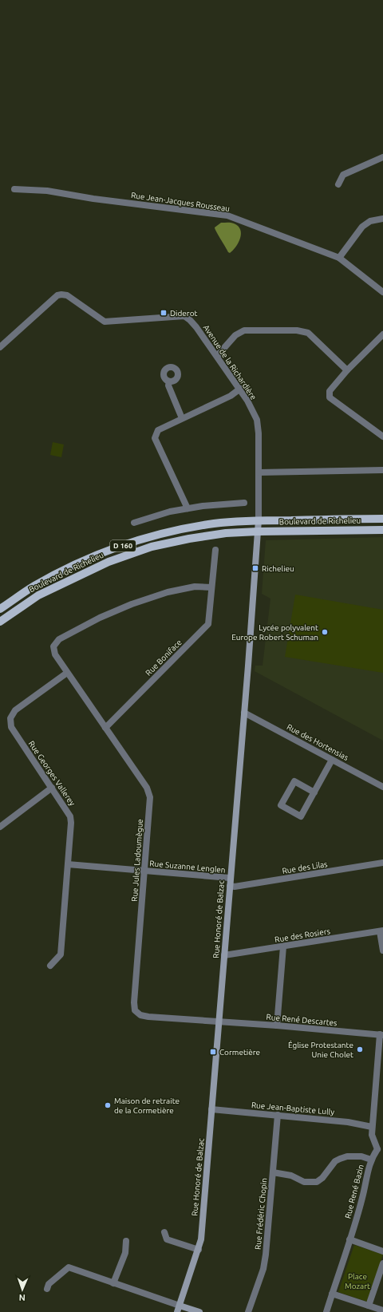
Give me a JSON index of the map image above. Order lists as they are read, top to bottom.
{
  "streets": {
    "main road": ["Boulevard de Richelieu", "D 160"],
    "street": [
      "Rue Jean-Jacques Rousseau",
      "Avenue de la Richardière",
      "Rue Boniface",
      "Rue des Hortensias",
      "Rue Georges Vallerey",
      "Rue Jules Ladoumègue",
      "Rue Suzanne Lenglen",
      "Rue des Lilas",
      "Rue Honoré de Balzac",
      "Rue des Rosiers",
      "Rue René Descartes",
      "Rue Jean-Baptiste Lully",
      "Rue René Bazin",
      "Rue Frédéric Chopin"
    ]
  },
  "crossings": [
    ["Avenue de la Richardière", "Boulevard de Richelieu"],
    ["Boulevard de Richelieu", "Rue Honoré de Balzac"],
    ["Rue Boniface", "Rue Jules Ladoumègue"],
    ["Rue des Hortensias", "Rue Honoré de Balzac"],
    ["Rue Georges Vallerey", "Rue Jules Ladoumègue"],
    ["Rue Georges Vallerey", "Rue Suzanne Lenglen"],
    ["Rue Jules Ladoumègue", "Rue Suzanne Lenglen"],
    ["Rue Jules Ladoumègue", "Rue Honoré de Balzac"],
    ["Rue Jules Ladoumègue", "Rue René Descartes"],
    ["Rue Suzanne Lenglen", "Rue Honoré de Balzac"],
    ["Rue des Lilas", "Rue Honoré de Balzac"],
    ["Rue Honoré de Balzac", "Rue des Rosiers"],
    ["Rue Honoré de Balzac", "Rue René Descartes"],
    ["Rue Honoré de Balzac", "Rue Jean-Baptiste Lully"],
    ["Rue René Descartes", "Rue René Bazin"],
    ["Rue Jean-Baptiste Lully", "Rue René Bazin"],
    ["Rue Jean-Baptiste Lully", "Rue Frédéric Chopin"]
  ],
  "parks": ["Place Mozart"],
  "places": {
    "transit": ["Diderot", "Richelieu", "Cormetière"],
    "other": ["Lycée polyvalent Europe Robert Schuman", "Église Protestante Unie Cholet", "Maison de retraite de la Cormetière"]
  },
  "north": "bottom"
}
